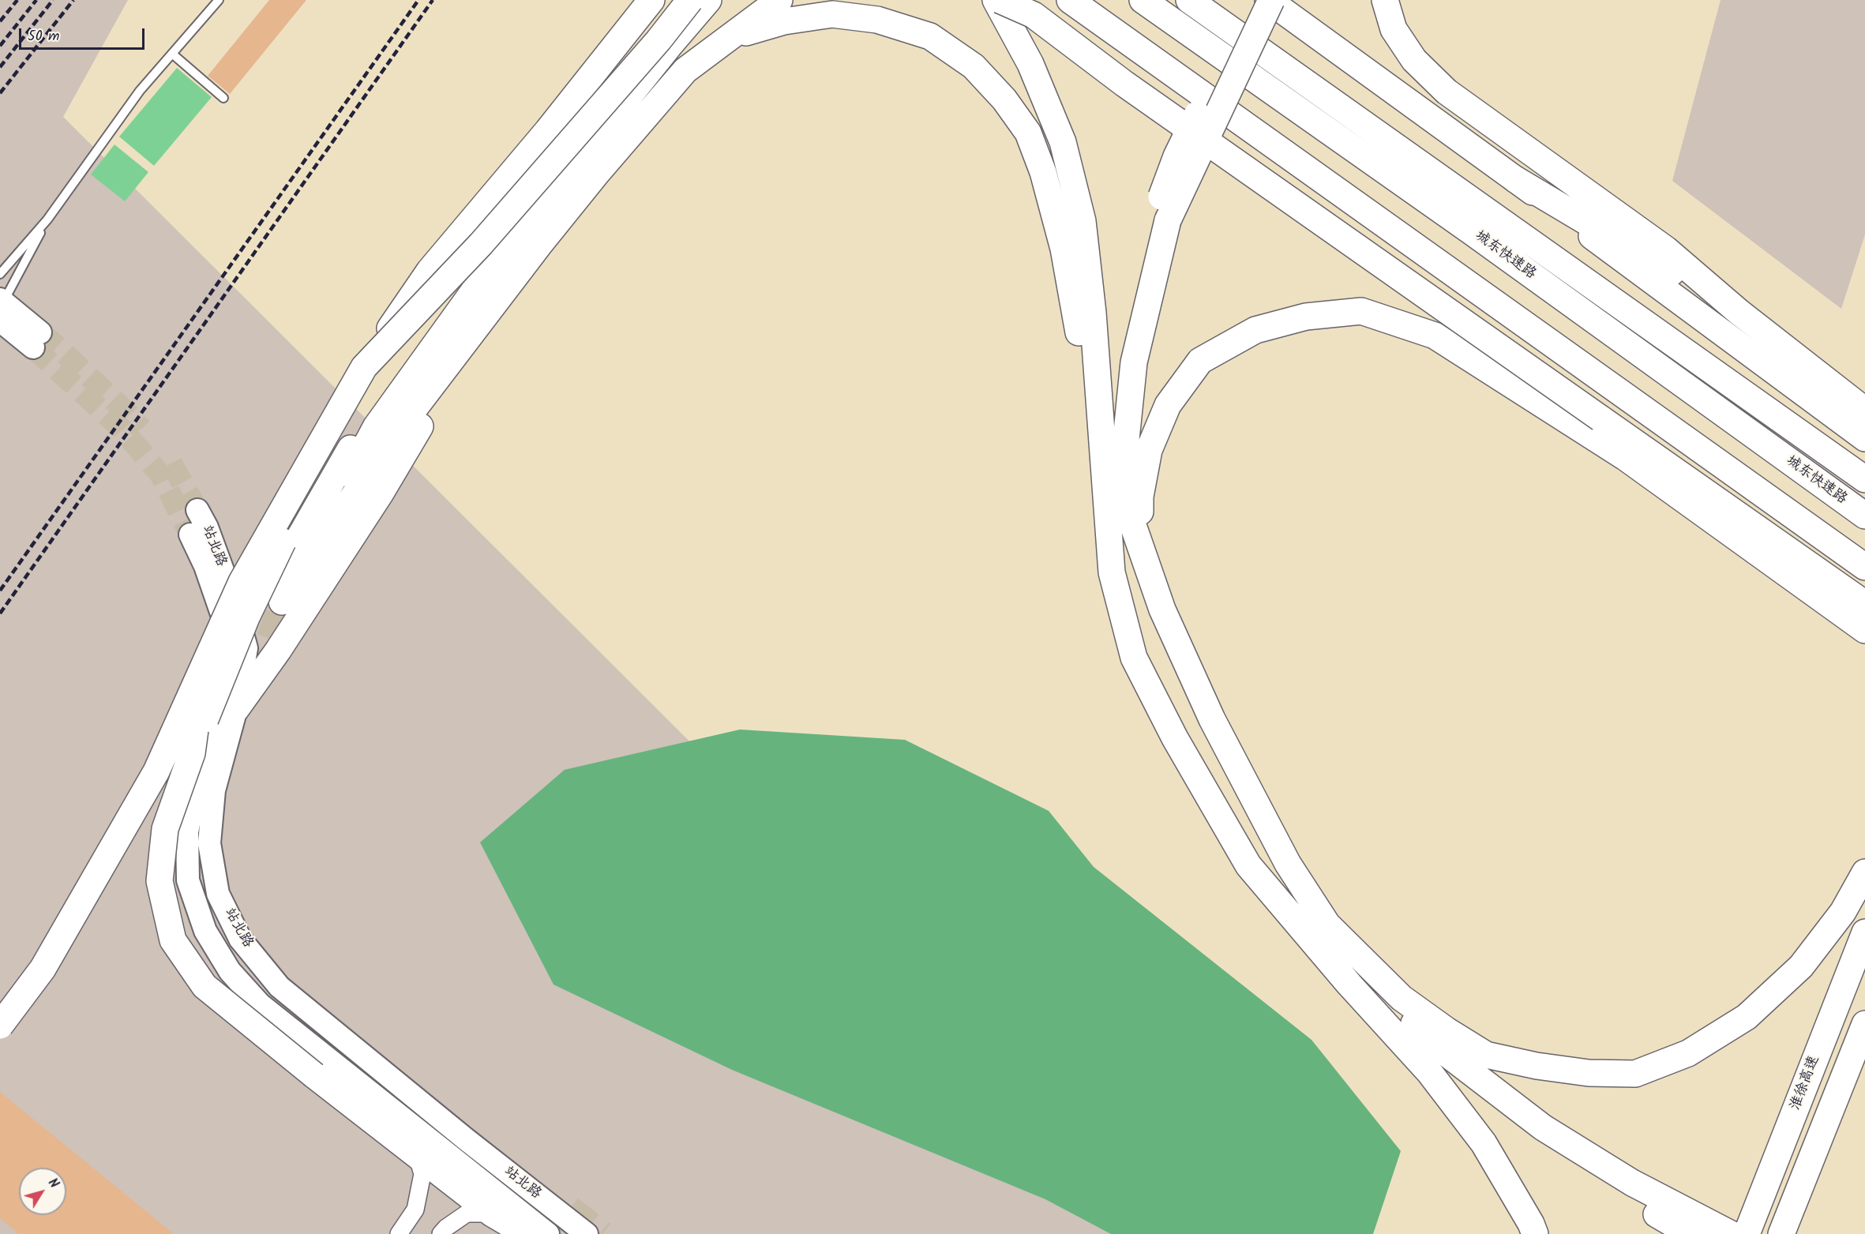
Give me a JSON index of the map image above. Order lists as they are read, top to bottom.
{
  "streets": {
    "main road": ["城东快速路", "淮徐高速"],
    "street": ["站北路"]
  },
  "scale_bar": "50 m",
  "north": "top right"
}
